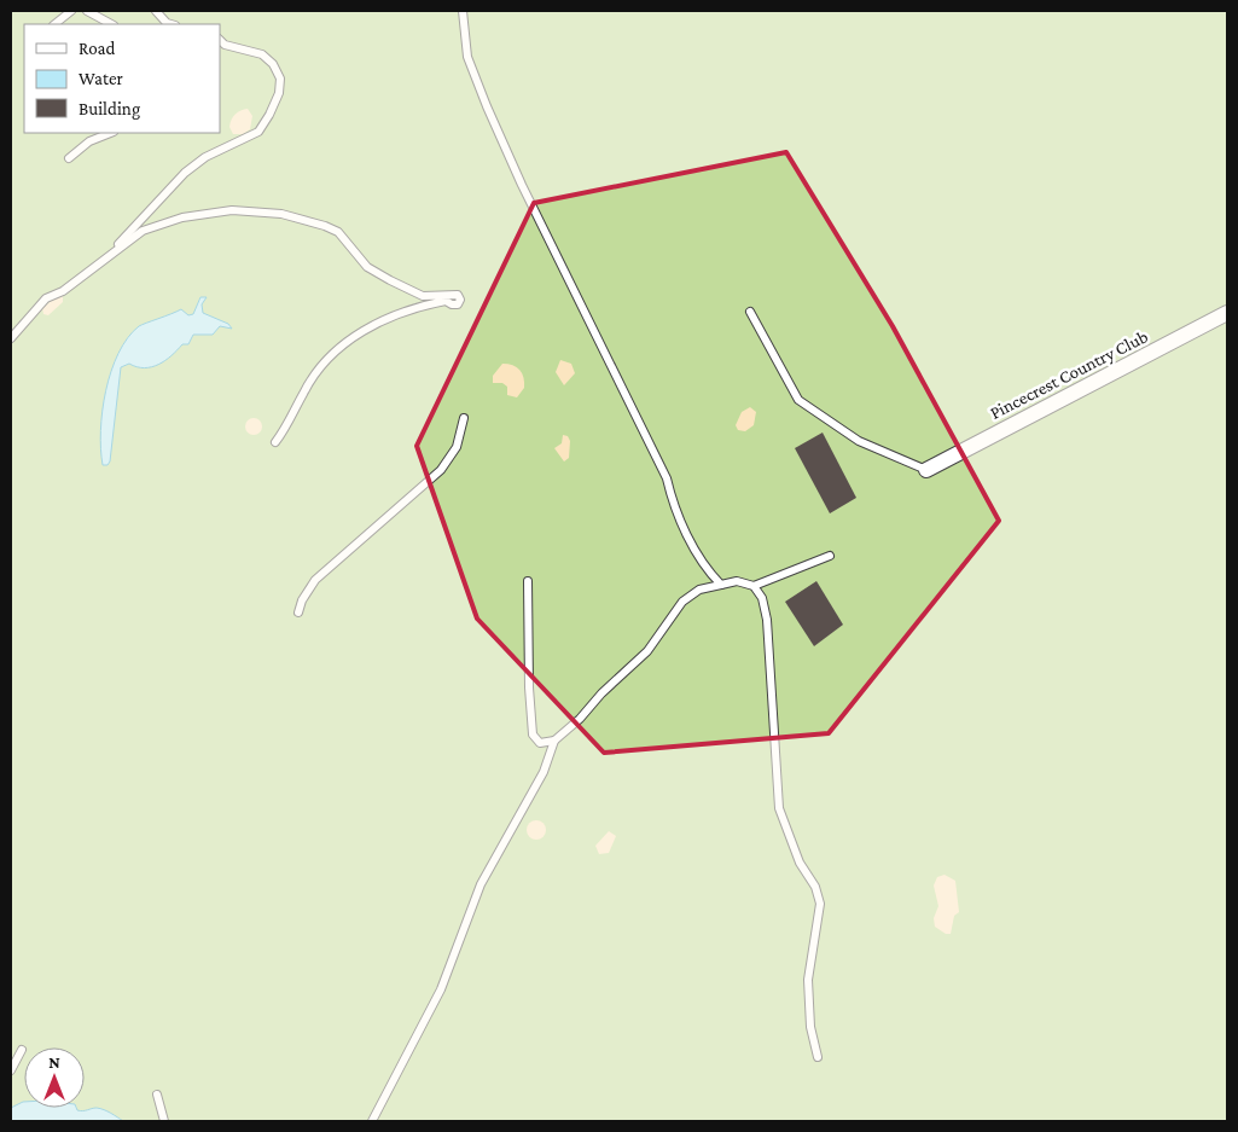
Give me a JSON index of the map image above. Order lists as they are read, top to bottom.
{
  "streets": {
    "street": ["Pincecrest Country Club"]
  },
  "legend": ["Road", "Water", "Building"],
  "north": "top"
}
